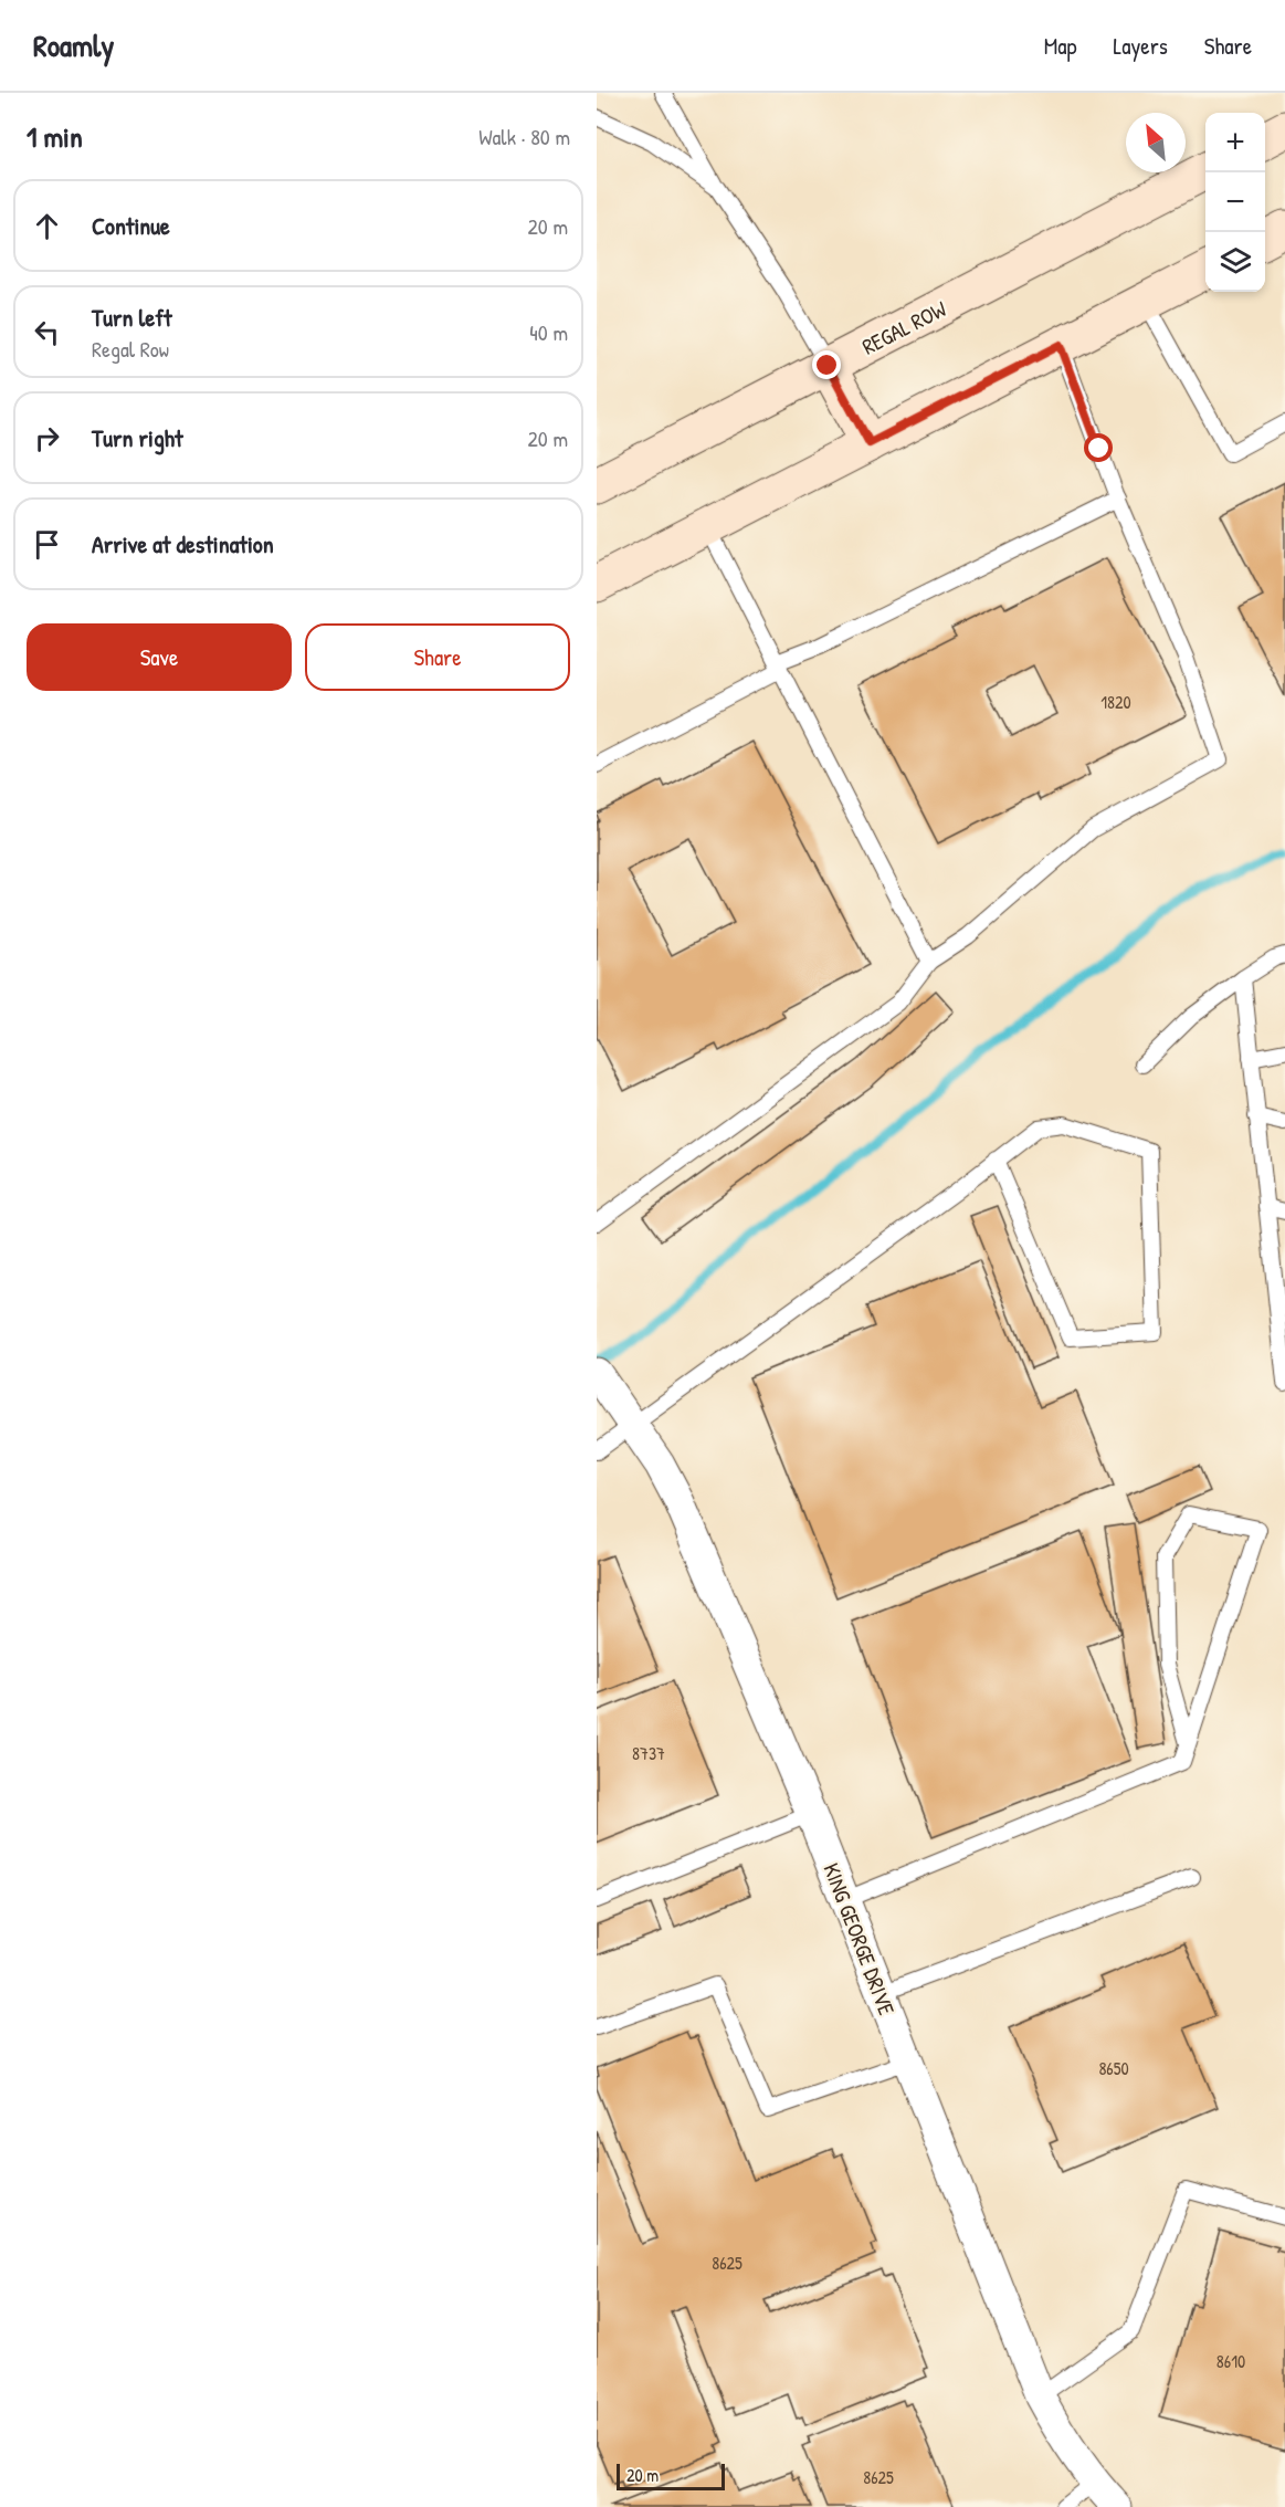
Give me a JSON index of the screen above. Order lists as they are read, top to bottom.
{
  "streets": {
    "main road": ["REGAL ROW"],
    "street": ["KING GEORGE DRIVE"]
  },
  "house_numbers": [
    "1820",
    "8737",
    "8650",
    "8625",
    "8610",
    "8625"
  ],
  "scale_bar": "20 m",
  "north": "top left",
  "page": {
    "header": "Roamly",
    "nav": ["Map", "Layers", "Share"],
    "heading": ["1 min", "Walk · 80 m"],
    "map_buttons": ["+", "−"],
    "list": [
      ["Continue", "20 m"],
      ["Turn left", "Regal Row", "40 m"],
      ["Turn right", "20 m"],
      "Arrive at destination"
    ],
    "buttons": ["Save", "Share"],
    "scale": "20 m"
  }
}
